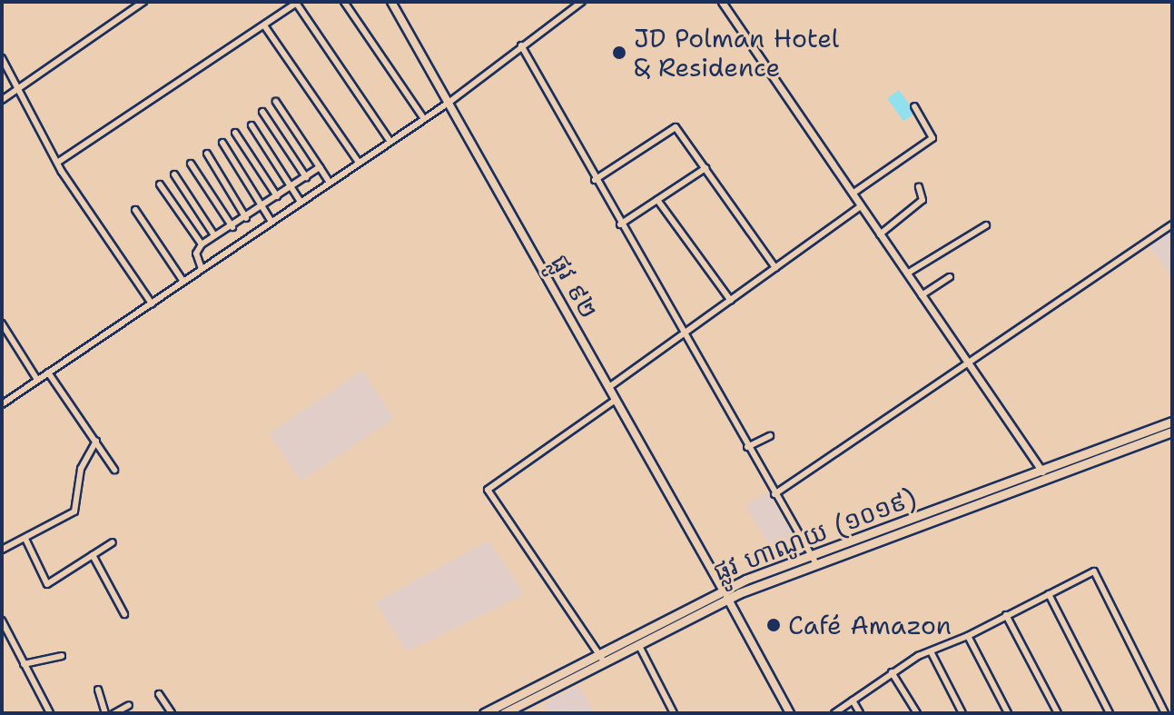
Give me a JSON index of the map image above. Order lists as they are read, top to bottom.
{
  "streets": {
    "main road": ["ផ្លូវ ៩២", "ផ្លូវ ហាណូយ (១០១៩)"]
  },
  "crossings": [
    ["ផ្លូវ ៩២", "ផ្លូវ ហាណូយ (១០១៩)"]
  ],
  "places": ["JD Polman Hotel & Residence", "Café Amazon"]
}
